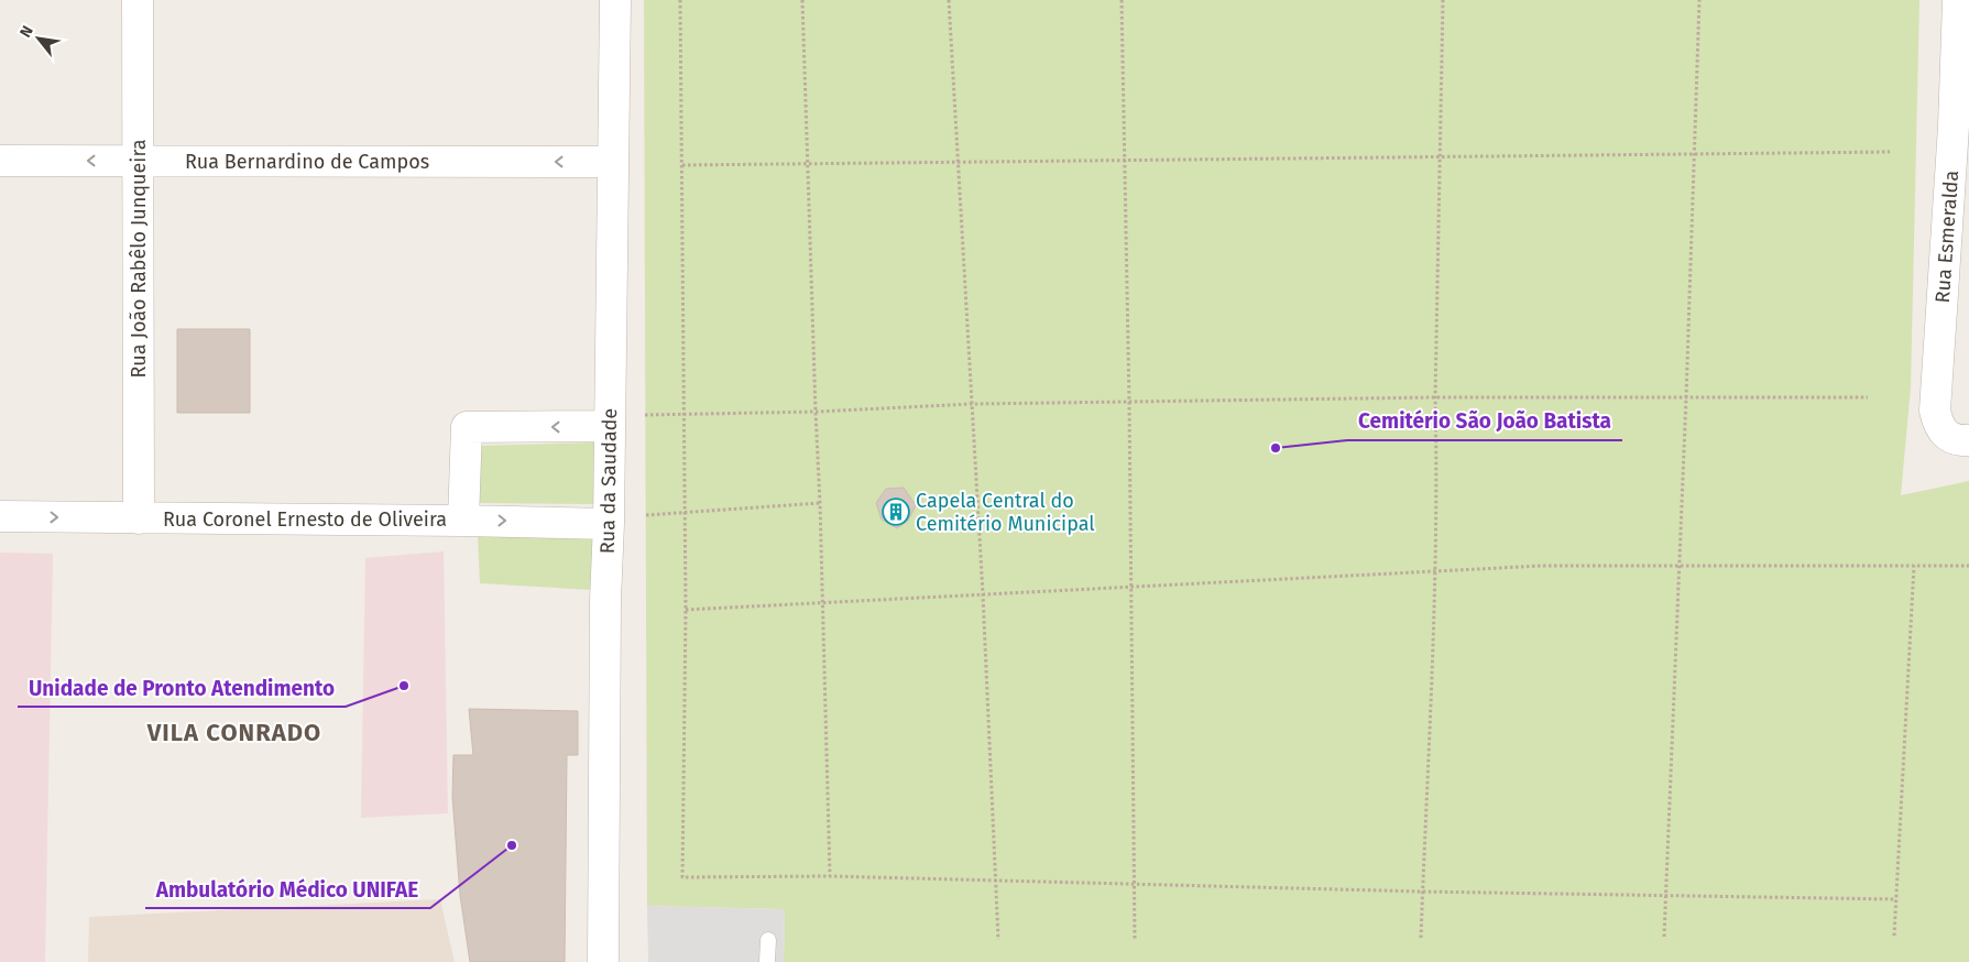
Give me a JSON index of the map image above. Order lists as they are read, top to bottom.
{
  "streets": {
    "street": [
      "Rua Bernardino de Campos",
      "Rua Esmeralda",
      "Rua João Rabêlo Junqueira",
      "Rua da Saudade",
      "Rua Coronel Ernesto de Oliveira"
    ]
  },
  "crossings": [
    ["Rua Bernardino de Campos", "Rua João Rabêlo Junqueira"],
    ["Rua Bernardino de Campos", "Rua da Saudade"],
    ["Rua João Rabêlo Junqueira", "Rua Coronel Ernesto de Oliveira"],
    ["Rua da Saudade", "Rua Coronel Ernesto de Oliveira"]
  ],
  "one_way": ["Rua Bernardino de Campos", "Rua Coronel Ernesto de Oliveira"],
  "districts": ["VILA CONRADO"],
  "places": {
    "other": ["Cemitério São João Batista", "Unidade de Pronto Atendimento", "Ambulatório Médico UNIFAE"],
    "building": ["Capela Central do Cemitério Municipal"]
  },
  "north": "top left"
}
